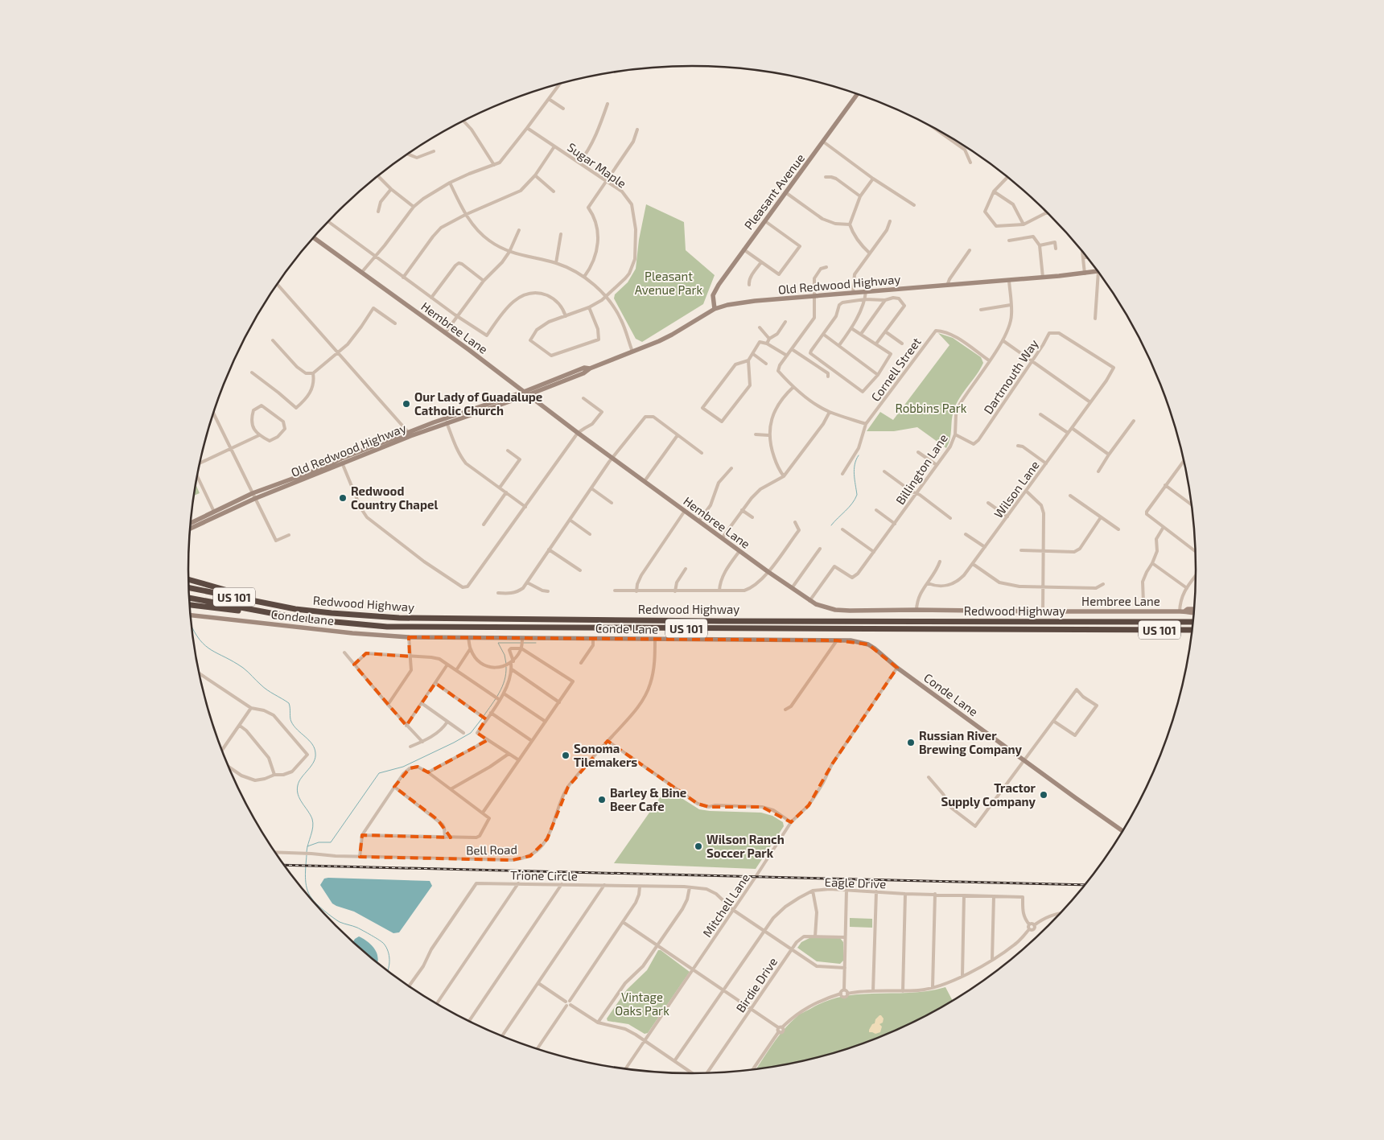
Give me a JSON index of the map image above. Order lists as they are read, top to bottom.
{
  "streets": {
    "highway": ["US 101", "Redwood Highway"],
    "street": [
      "Sugar Maple",
      "Pleasant Avenue",
      "Old Redwood Highway",
      "Hembree Lane",
      "Cornell Street",
      "Dartmouth Way",
      "Billington Lane",
      "Wilson Lane",
      "Conde Lane",
      "Bell Road",
      "Trione Circle",
      "Eagle Drive",
      "Mitchell Lane",
      "Birdie Drive"
    ]
  },
  "crossings": [
    ["Pleasant Avenue", "Old Redwood Highway"],
    ["Old Redwood Highway", "Hembree Lane"],
    ["Old Redwood Highway", "Billington Lane"],
    ["Hembree Lane", "Billington Lane"],
    ["Cornell Street", "Billington Lane"],
    ["Dartmouth Way", "Billington Lane"],
    ["Dartmouth Way", "Wilson Lane"],
    ["Conde Lane", "Bell Road"],
    ["Conde Lane", "Mitchell Lane"],
    ["Trione Circle", "Eagle Drive"],
    ["Trione Circle", "Mitchell Lane"],
    ["Trione Circle", "Birdie Drive"]
  ],
  "parks": ["Pleasant Avenue Park", "Robbins Park", "Vintage Oaks Park"],
  "places": [
    "Our Lady of Guadalupe Catholic Church",
    "Redwood Country Chapel",
    "Russian River Brewing Company",
    "Sonoma Tilemakers",
    "Tractor Supply Company",
    "Barley & Bine Beer Cafe",
    "Wilson Ranch Soccer Park"
  ]
}
